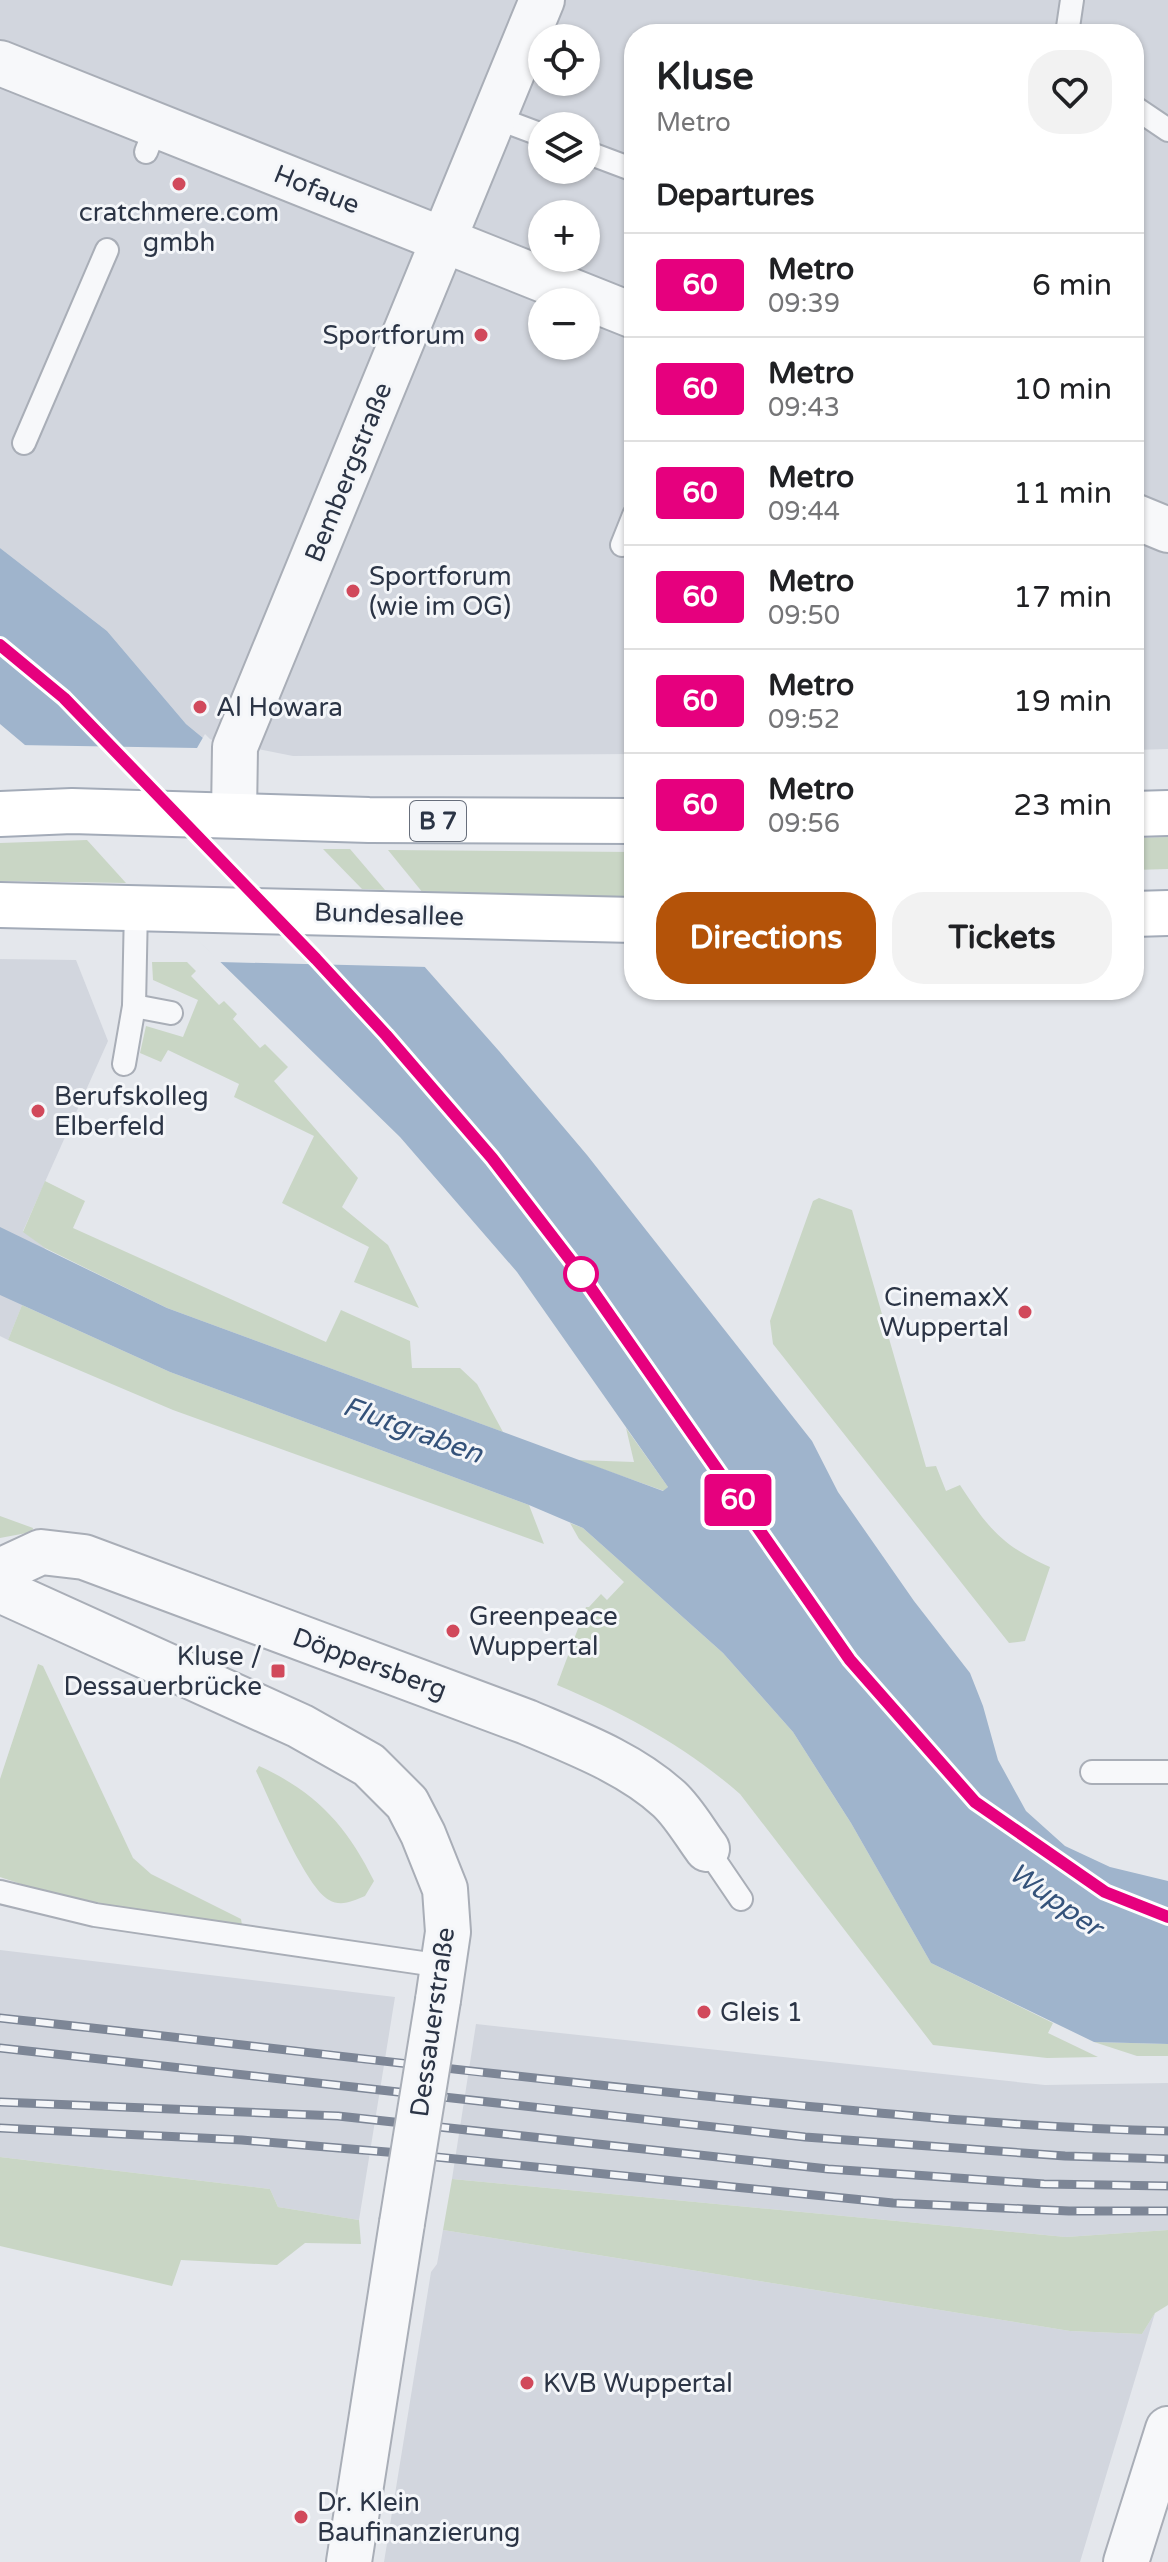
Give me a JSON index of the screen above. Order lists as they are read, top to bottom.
{
  "streets": {
    "main road": ["B 7", "Bundesallee"],
    "street": [
      "Hofaue",
      "Bembergstraße",
      "Döppersberg",
      "Dessauerstraße"
    ]
  },
  "crossings": [
    ["Hofaue", "Bembergstraße"],
    ["Bembergstraße", "B 7"]
  ],
  "water": ["Flutgraben", "Wupper"],
  "places": {
    "other": [
      "cratchmere.com gmbh",
      "Sportforum",
      "Sportforum (wie im OG)",
      "Al Howara",
      "Berufskolleg Elberfeld",
      "CinemaxX Wuppertal",
      "Greenpeace Wuppertal",
      "Gleis 1",
      "KVB Wuppertal",
      "Dr. Klein Baufinanzierung"
    ],
    "transit": ["Kluse / Dessauerbrücke"]
  },
  "lines": ["metro line 60"],
  "page": {
    "on_map": "60",
    "map_buttons": ["+", "−"],
    "heading": [
      ["Kluse", "Metro"],
      "Departures"
    ],
    "list": [
      {
        "mark": "60",
        "name": "Metro",
        "note": "09:39",
        "value": "6 min"
      },
      {
        "mark": "60",
        "name": "Metro",
        "note": "09:43",
        "value": "10 min"
      },
      {
        "mark": "60",
        "name": "Metro",
        "note": "09:44",
        "value": "11 min"
      },
      {
        "mark": "60",
        "name": "Metro",
        "note": "09:50",
        "value": "17 min"
      },
      {
        "mark": "60",
        "name": "Metro",
        "note": "09:52",
        "value": "19 min"
      },
      {
        "mark": "60",
        "name": "Metro",
        "note": "09:56",
        "value": "23 min"
      }
    ],
    "buttons": ["Directions", "Tickets"]
  }
}
